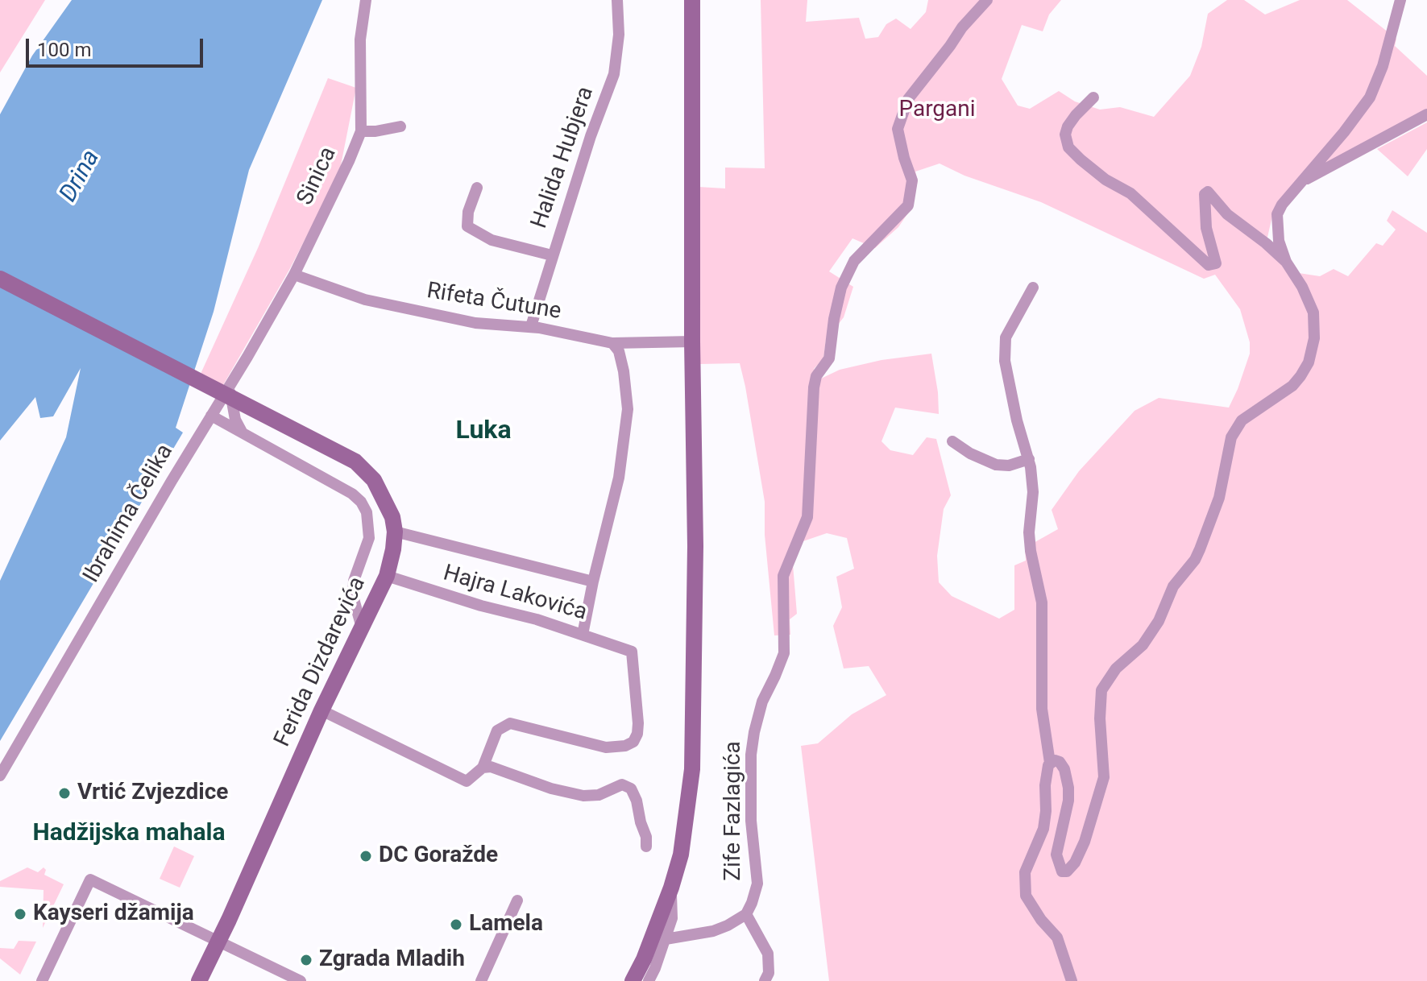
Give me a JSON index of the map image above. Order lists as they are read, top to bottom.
{
  "streets": {
    "street": [
      "Halida Hubjera",
      "Sinica",
      "Rifeta Čutune",
      "Ibrahima Čelika",
      "Hajra Lakovića",
      "Ferida Dizdarevića",
      "Zife Fazlagića"
    ]
  },
  "crossings": [
    ["Halida Hubjera", "Rifeta Čutune"],
    ["Sinica", "Rifeta Čutune"],
    ["Sinica", "Ibrahima Čelika"],
    ["Rifeta Čutune", "Ibrahima Čelika"],
    ["Hajra Lakovića", "Ferida Dizdarevića"]
  ],
  "districts": ["Luka", "Hadžijska mahala"],
  "water": ["Drina"],
  "parks": ["Pargani"],
  "places": [
    "Vrtić Zvjezdice",
    "DC Goražde",
    "Kayseri džamija",
    "Lamela",
    "Zgrada Mladih"
  ],
  "scale_bar": "100 m"
}
